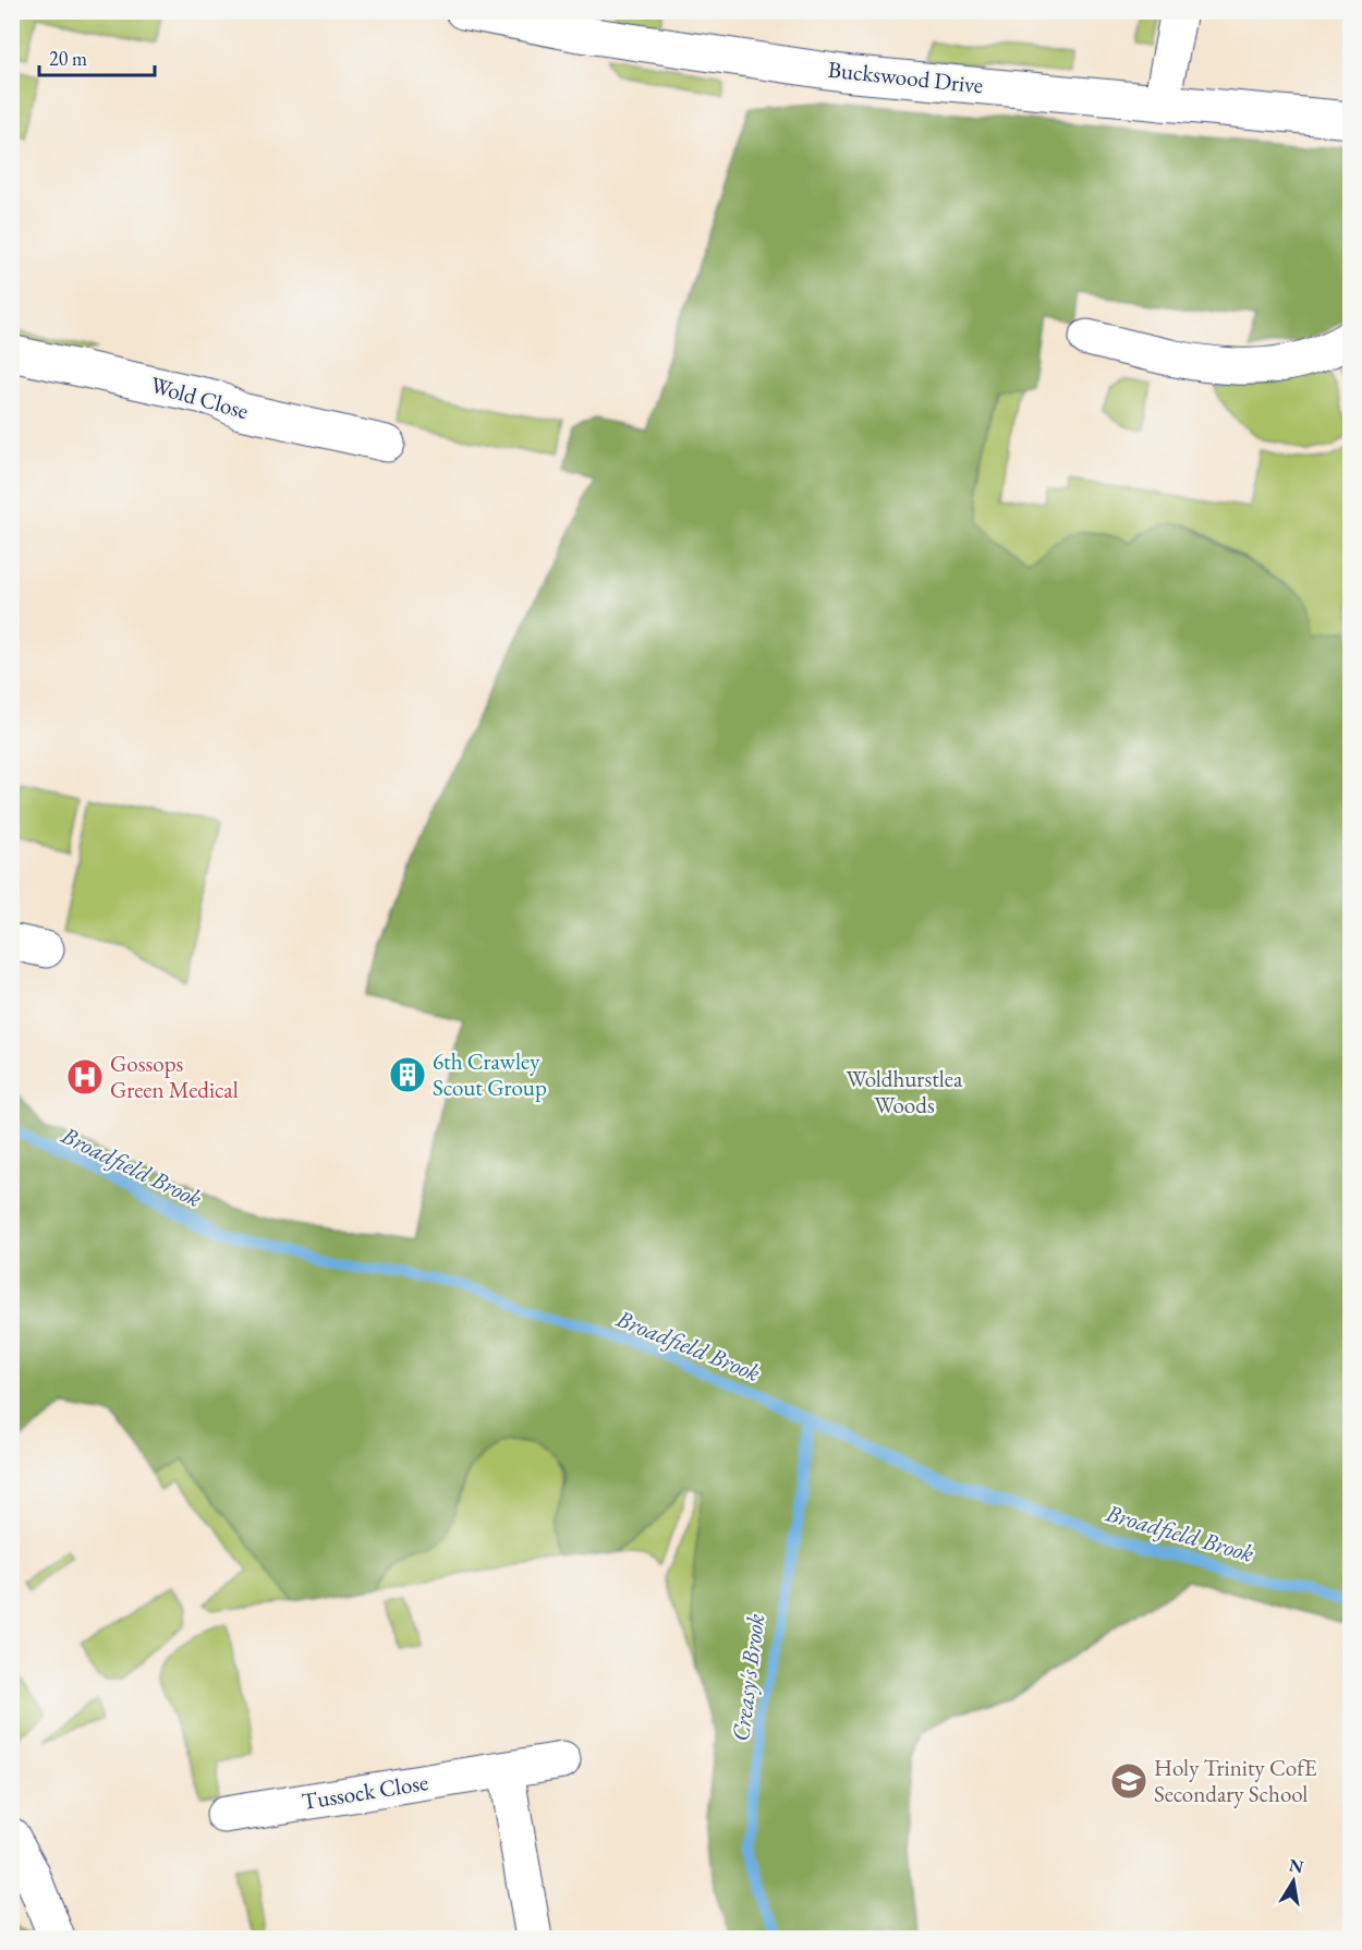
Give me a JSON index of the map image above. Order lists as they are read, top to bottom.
{
  "streets": {
    "street": ["Buckswood Drive", "Wold Close", "Tussock Close"]
  },
  "water": ["Broadfield Brook", "Creasy's Brook"],
  "parks": ["Woldhurstlea Woods"],
  "places": {
    "building": ["6th Crawley Scout Group"],
    "hospital": ["Gossops Green Medical"],
    "school or university": ["Holy Trinity CofE Secondary School"]
  },
  "scale_bar": "20 m",
  "north": "top"
}
